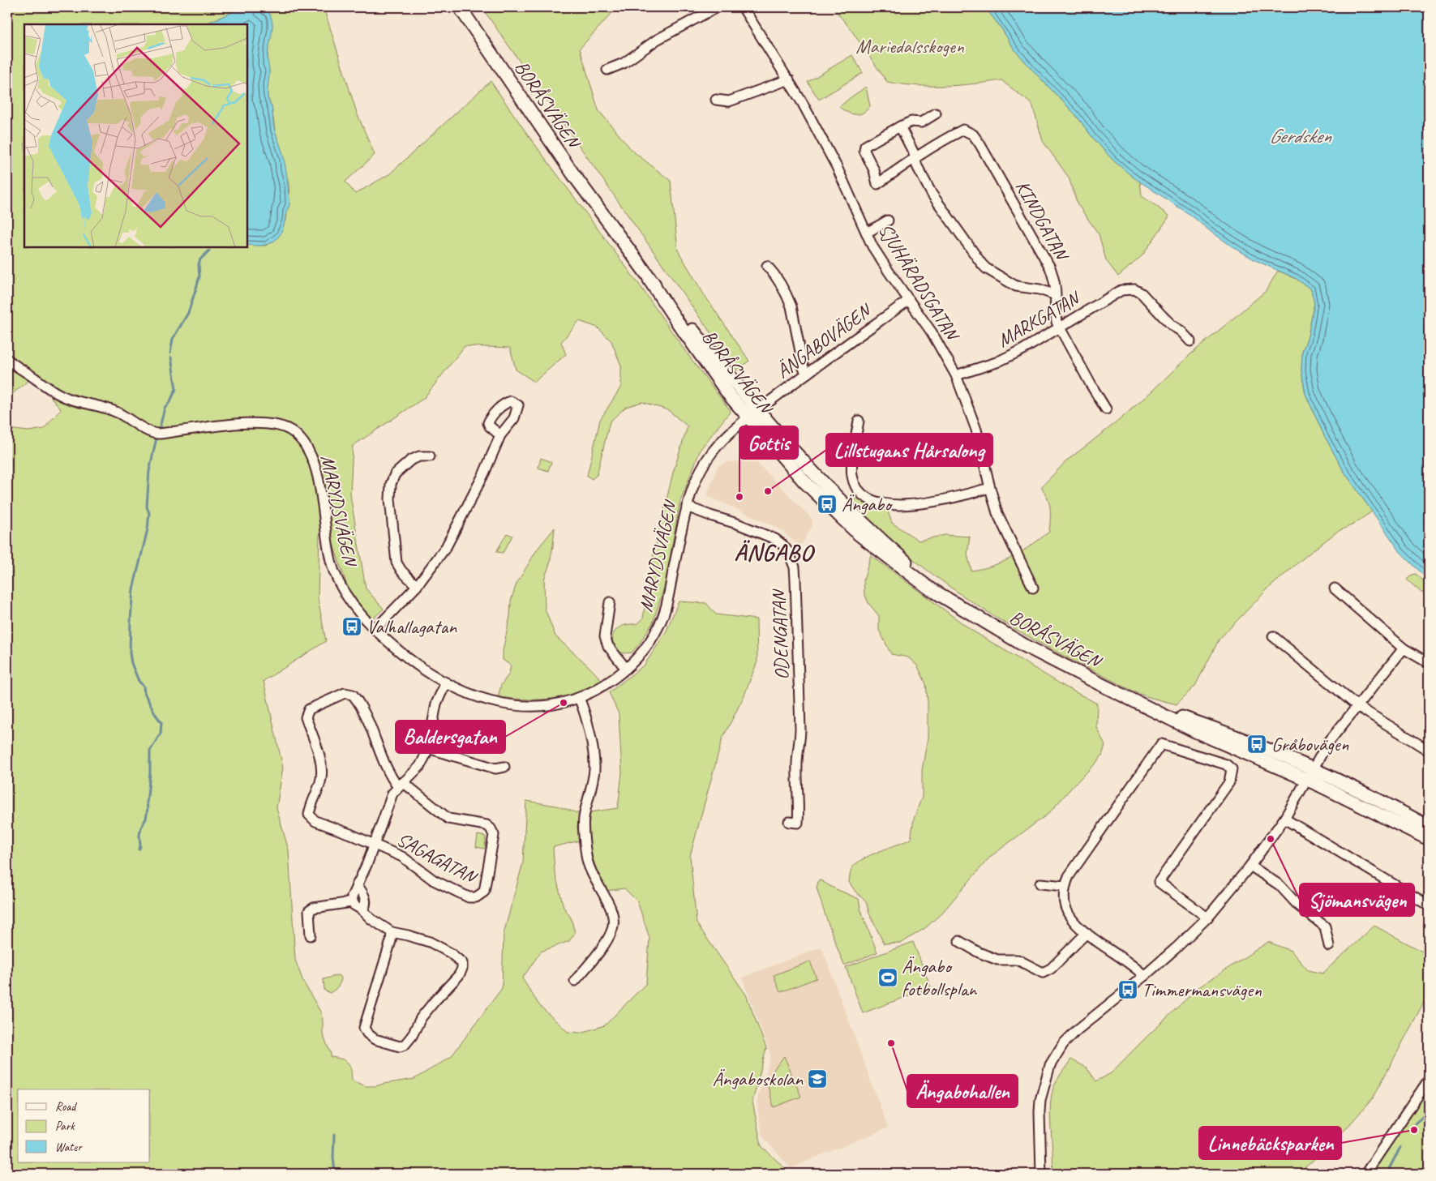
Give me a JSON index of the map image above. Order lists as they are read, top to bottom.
{
  "streets": {
    "main road": ["BORÅSVÄGEN"],
    "street": [
      "KINDGATAN",
      "SJUHÄRADSGATAN",
      "MARKGATAN",
      "ÄNGABOVÄGEN",
      "MARYDSVÄGEN",
      "ODENGATAN",
      "SAGAGATAN"
    ]
  },
  "crossings": [
    ["BORÅSVÄGEN", "ÄNGABOVÄGEN"],
    ["BORÅSVÄGEN", "MARYDSVÄGEN"],
    ["KINDGATAN", "MARKGATAN"],
    ["SJUHÄRADSGATAN", "MARKGATAN"],
    ["SJUHÄRADSGATAN", "ÄNGABOVÄGEN"],
    ["ÄNGABOVÄGEN", "MARYDSVÄGEN"],
    ["MARYDSVÄGEN", "ODENGATAN"]
  ],
  "districts": ["ÄNGABO"],
  "water": ["Gerdsken"],
  "parks": ["Mariedalsskogen"],
  "places": {
    "other": [
      "Lillstugans Hårsalong",
      "Gottis",
      "Baldersgatan",
      "Sjömansvägen",
      "Ängabohallen",
      "Linnebäcksparken"
    ],
    "bus stop": [
      "Ängabo",
      "Valhallagatan",
      "Gråbovägen",
      "Timmermansvägen"
    ],
    "sports": ["Ängabo fotbollsplan"],
    "school or university": ["Ängaboskolan"]
  },
  "legend": ["Road", "Park", "Water"]
}
